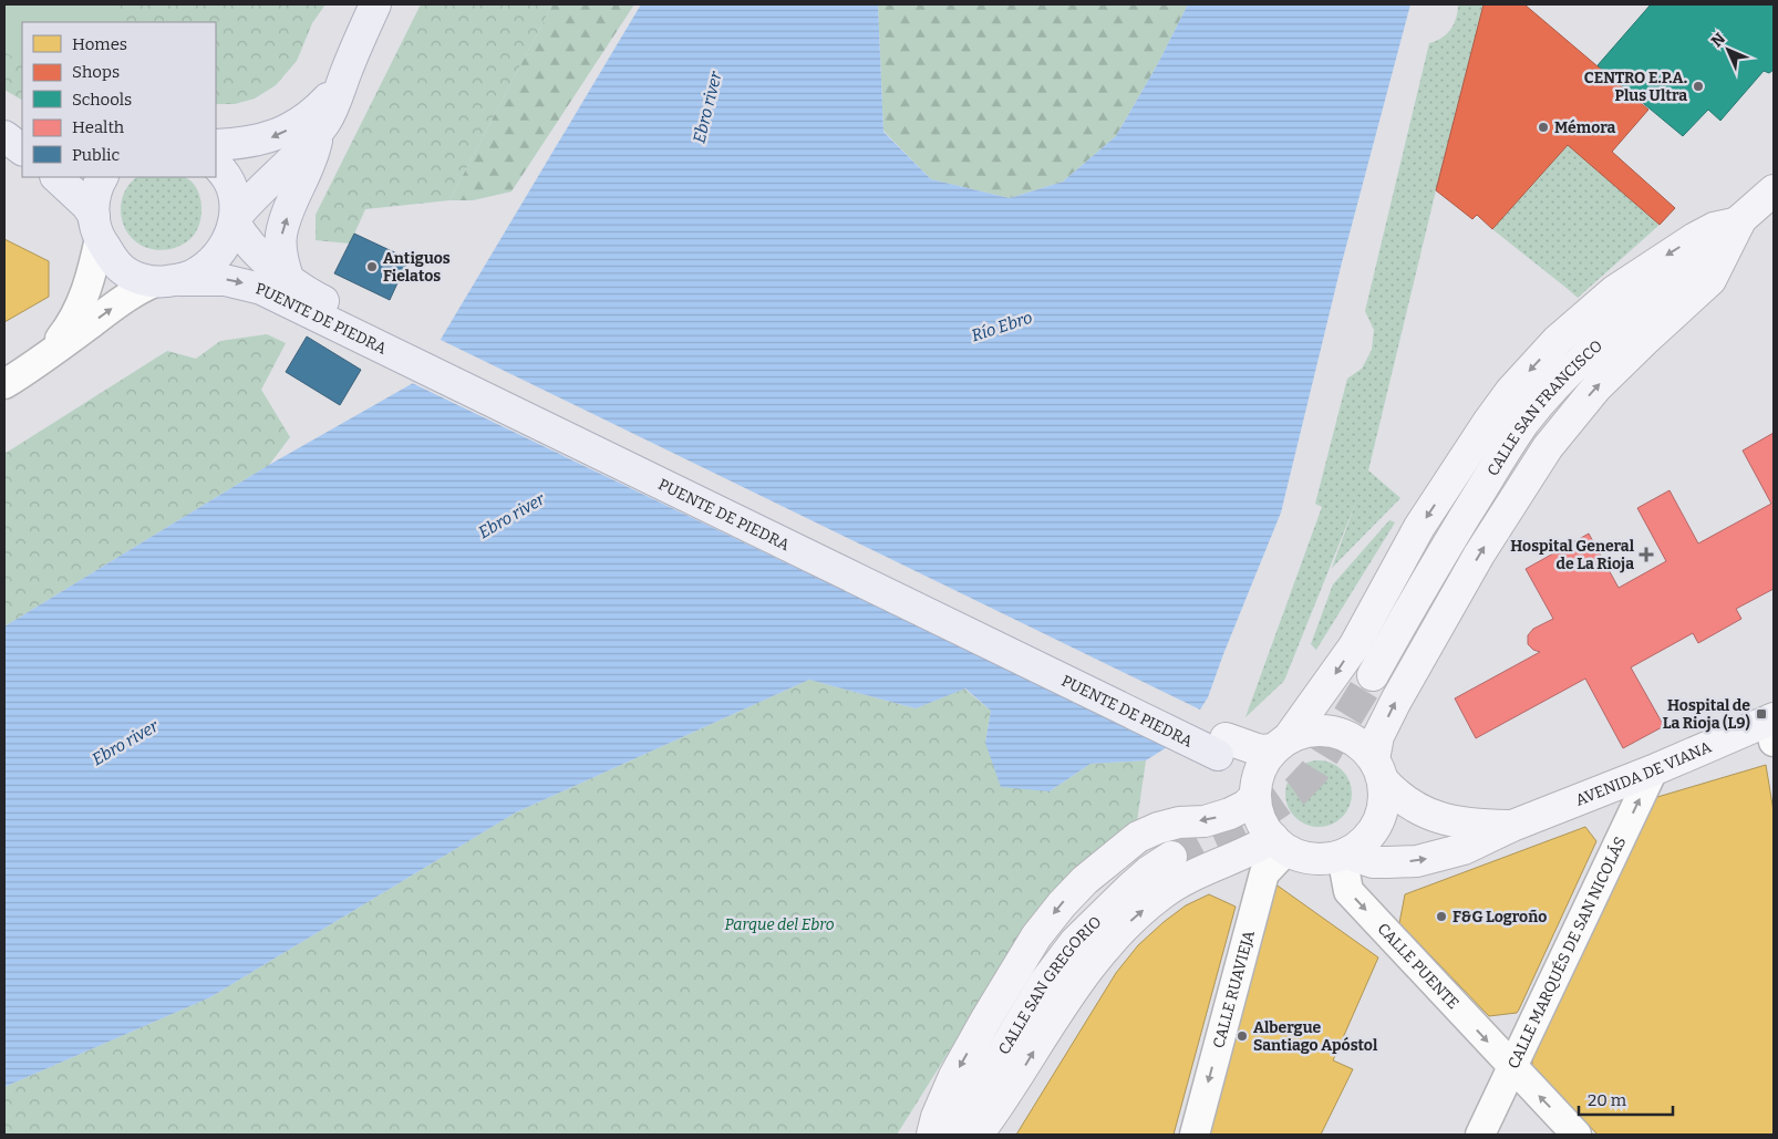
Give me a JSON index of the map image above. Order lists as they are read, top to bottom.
{
  "streets": {
    "main road": [
      "PUENTE DE PIEDRA",
      "CALLE SAN FRANCISCO",
      "AVENIDA DE VIANA",
      "CALLE SAN GREGORIO"
    ],
    "street": ["CALLE MARQUÉS DE SAN NICOLÁS", "CALLE PUENTE", "CALLE RUAVIEJA"]
  },
  "crossings": [
    ["PUENTE DE PIEDRA", "AVENIDA DE VIANA"],
    ["PUENTE DE PIEDRA", "CALLE PUENTE"],
    ["PUENTE DE PIEDRA", "CALLE RUAVIEJA"],
    ["AVENIDA DE VIANA", "CALLE MARQUÉS DE SAN NICOLÁS"],
    ["AVENIDA DE VIANA", "CALLE PUENTE"],
    ["AVENIDA DE VIANA", "CALLE RUAVIEJA"],
    ["CALLE MARQUÉS DE SAN NICOLÁS", "CALLE PUENTE"],
    ["CALLE PUENTE", "CALLE RUAVIEJA"]
  ],
  "one_way": ["CALLE MARQUÉS DE SAN NICOLÁS", "CALLE RUAVIEJA"],
  "water": ["Ebro river", "Río Ebro"],
  "parks": ["Parque del Ebro"],
  "places": {
    "other": [
      "CENTRO E.P.A. Plus Ultra",
      "Mémora",
      "Antiguos Fielatos",
      "F&G Logroño",
      "Albergue Santiago Apóstol"
    ],
    "health": ["Hospital General de La Rioja"],
    "transit": ["Hospital de La Rioja (L9)"]
  },
  "legend": [
    "Homes",
    "Shops",
    "Schools",
    "Health",
    "Public"
  ],
  "scale_bar": "20 m",
  "north": "top left"
}
